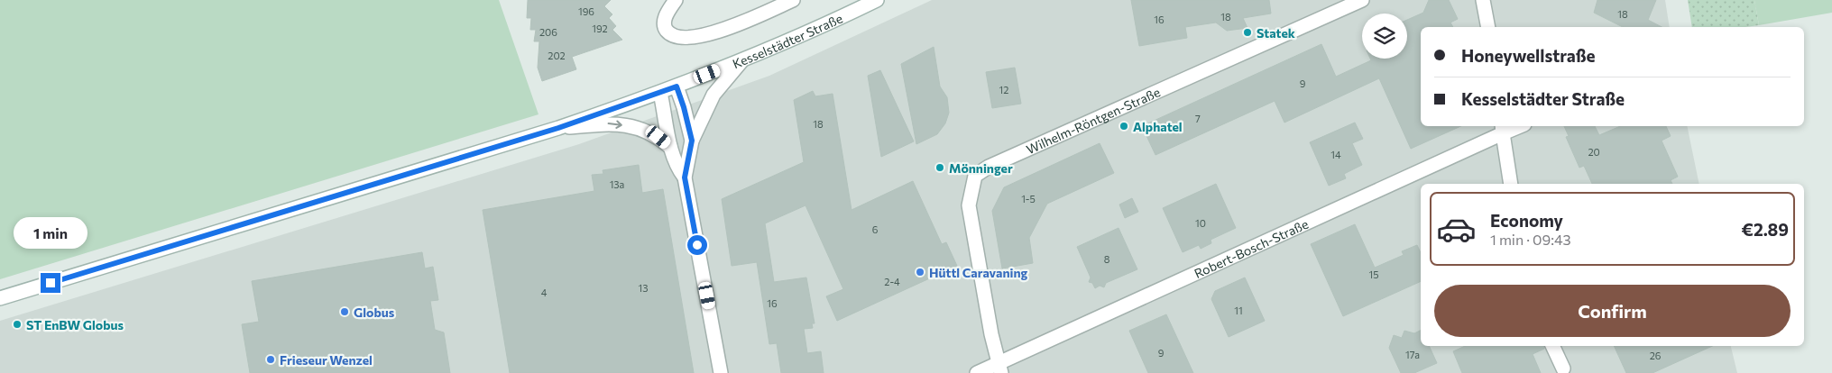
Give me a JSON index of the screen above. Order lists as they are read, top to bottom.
{
  "streets": {
    "street": ["Kesselstädter Straße", "Wilhelm-Röntgen-Straße", "Robert-Bosch-Straße"]
  },
  "crossings": [
    ["Wilhelm-Röntgen-Straße", "Robert-Bosch-Straße"]
  ],
  "places": [
    "Statek",
    "Alphatel",
    "Mönninger",
    "Hüttl Caravaning",
    "Globus",
    "ST EnBW Globus",
    "Frieseur Wenzel"
  ],
  "house_numbers": [
    "196",
    "18",
    "18",
    "16",
    "192",
    "206",
    "202",
    "9",
    "12",
    "7",
    "18",
    "20",
    "14",
    "13a",
    "1-5",
    "10",
    "6",
    "8",
    "15",
    "2-4",
    "13",
    "4",
    "16",
    "11",
    "9",
    "17a",
    "26"
  ],
  "page": {
    "banner": ["Honeywellstraße", "Kesselstädter Straße"],
    "list": [
      {
        "name": "Economy",
        "note": "1 min · 09:43",
        "value": "€2.89"
      }
    ],
    "bubble": "1 min",
    "buttons": "Confirm"
  }
}
